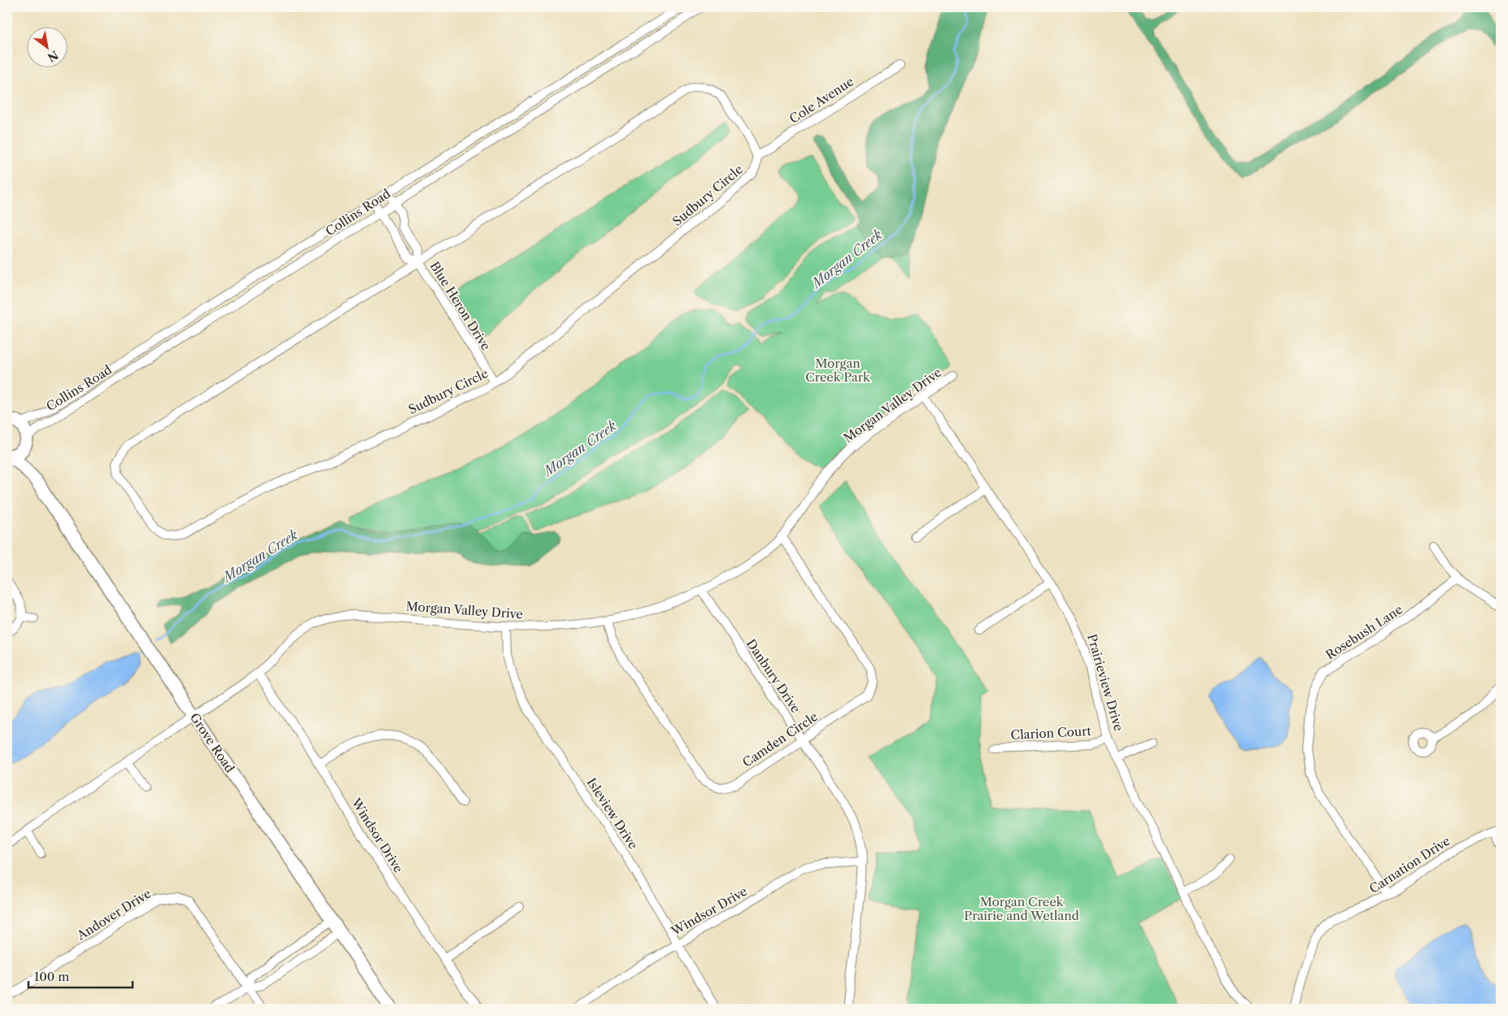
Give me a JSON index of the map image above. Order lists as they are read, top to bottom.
{
  "streets": {
    "street": [
      "Cole Avenue",
      "Sudbury Circle",
      "Collins Road",
      "Blue Heron Drive",
      "Morgan Valley Drive",
      "Rosebush Lane",
      "Danbury Drive",
      "Prairieview Drive",
      "Clarion Court",
      "Camden Circle",
      "Grove Road",
      "Isleview Drive",
      "Windsor Drive",
      "Carnation Drive",
      "Andover Drive"
    ]
  },
  "crossings": [
    ["Cole Avenue", "Sudbury Circle"],
    ["Sudbury Circle", "Blue Heron Drive"],
    ["Collins Road", "Blue Heron Drive"],
    ["Collins Road", "Grove Road"],
    ["Morgan Valley Drive", "Danbury Drive"],
    ["Morgan Valley Drive", "Prairieview Drive"],
    ["Morgan Valley Drive", "Camden Circle"],
    ["Morgan Valley Drive", "Grove Road"],
    ["Morgan Valley Drive", "Isleview Drive"],
    ["Morgan Valley Drive", "Windsor Drive"],
    ["Rosebush Lane", "Carnation Drive"],
    ["Danbury Drive", "Camden Circle"],
    ["Danbury Drive", "Windsor Drive"],
    ["Prairieview Drive", "Clarion Court"],
    ["Isleview Drive", "Windsor Drive"]
  ],
  "water": ["Morgan Creek"],
  "parks": ["Morgan Creek Park", "Morgan Creek Prairie and Wetland"],
  "scale_bar": "100 m",
  "north": "bottom right"
}
